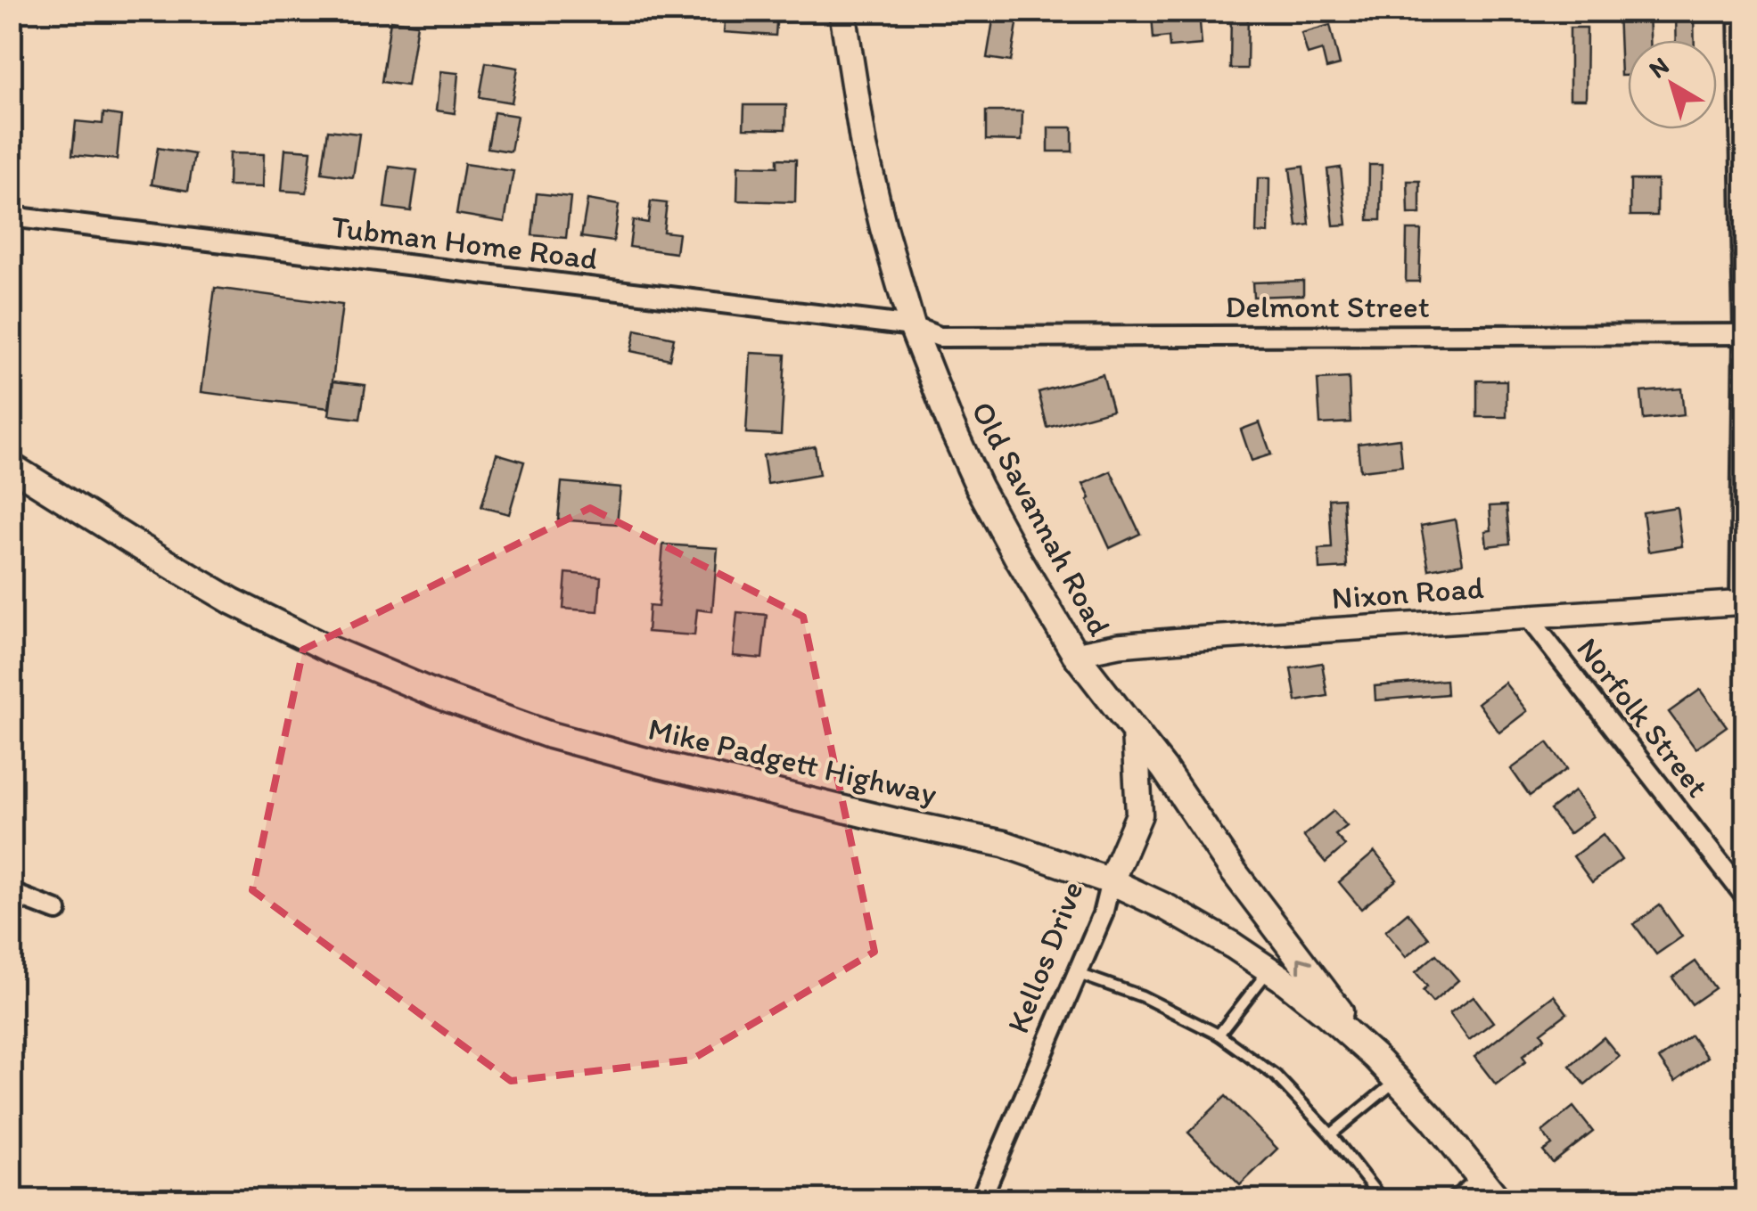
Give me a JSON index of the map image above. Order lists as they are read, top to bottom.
{
  "streets": {
    "main road": ["Old Savannah Road", "Mike Padgett Highway", "Kellos Drive"],
    "street": [
      "Tubman Home Road",
      "Delmont Street",
      "Nixon Road",
      "Norfolk Street"
    ]
  },
  "crossings": [
    ["Tubman Home Road", "Delmont Street"],
    ["Tubman Home Road", "Old Savannah Road"],
    ["Delmont Street", "Old Savannah Road"],
    ["Old Savannah Road", "Nixon Road"],
    ["Old Savannah Road", "Mike Padgett Highway"],
    ["Old Savannah Road", "Kellos Drive"],
    ["Nixon Road", "Norfolk Street"],
    ["Mike Padgett Highway", "Kellos Drive"]
  ],
  "north": "top left"
}
